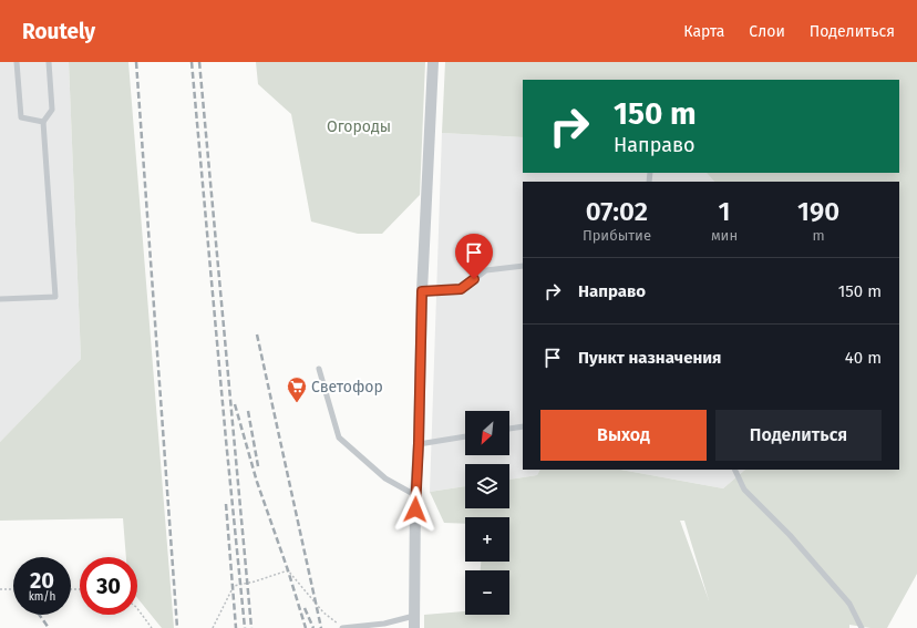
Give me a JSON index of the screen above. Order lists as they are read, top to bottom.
{
  "parks": ["Огороды"],
  "places": {
    "supermarket": ["Светофор"]
  },
  "north": "bottom left",
  "page": {
    "header": "Routely",
    "nav": ["Карта", "Слои", "Поделиться"],
    "turn": ["150 m", "Направо"],
    "eta": [
      "07:02",
      "Прибытие",
      "1",
      "мин",
      "190",
      "m"
    ],
    "list": [
      {
        "name": "Направо",
        "value": "150 m"
      },
      {
        "name": "Пункт назначения",
        "value": "40 m"
      }
    ],
    "buttons": ["Выход", "Поделиться"],
    "map_buttons": ["+", "−"],
    "speed": "20 km/h",
    "limit": "30"
  }
}
